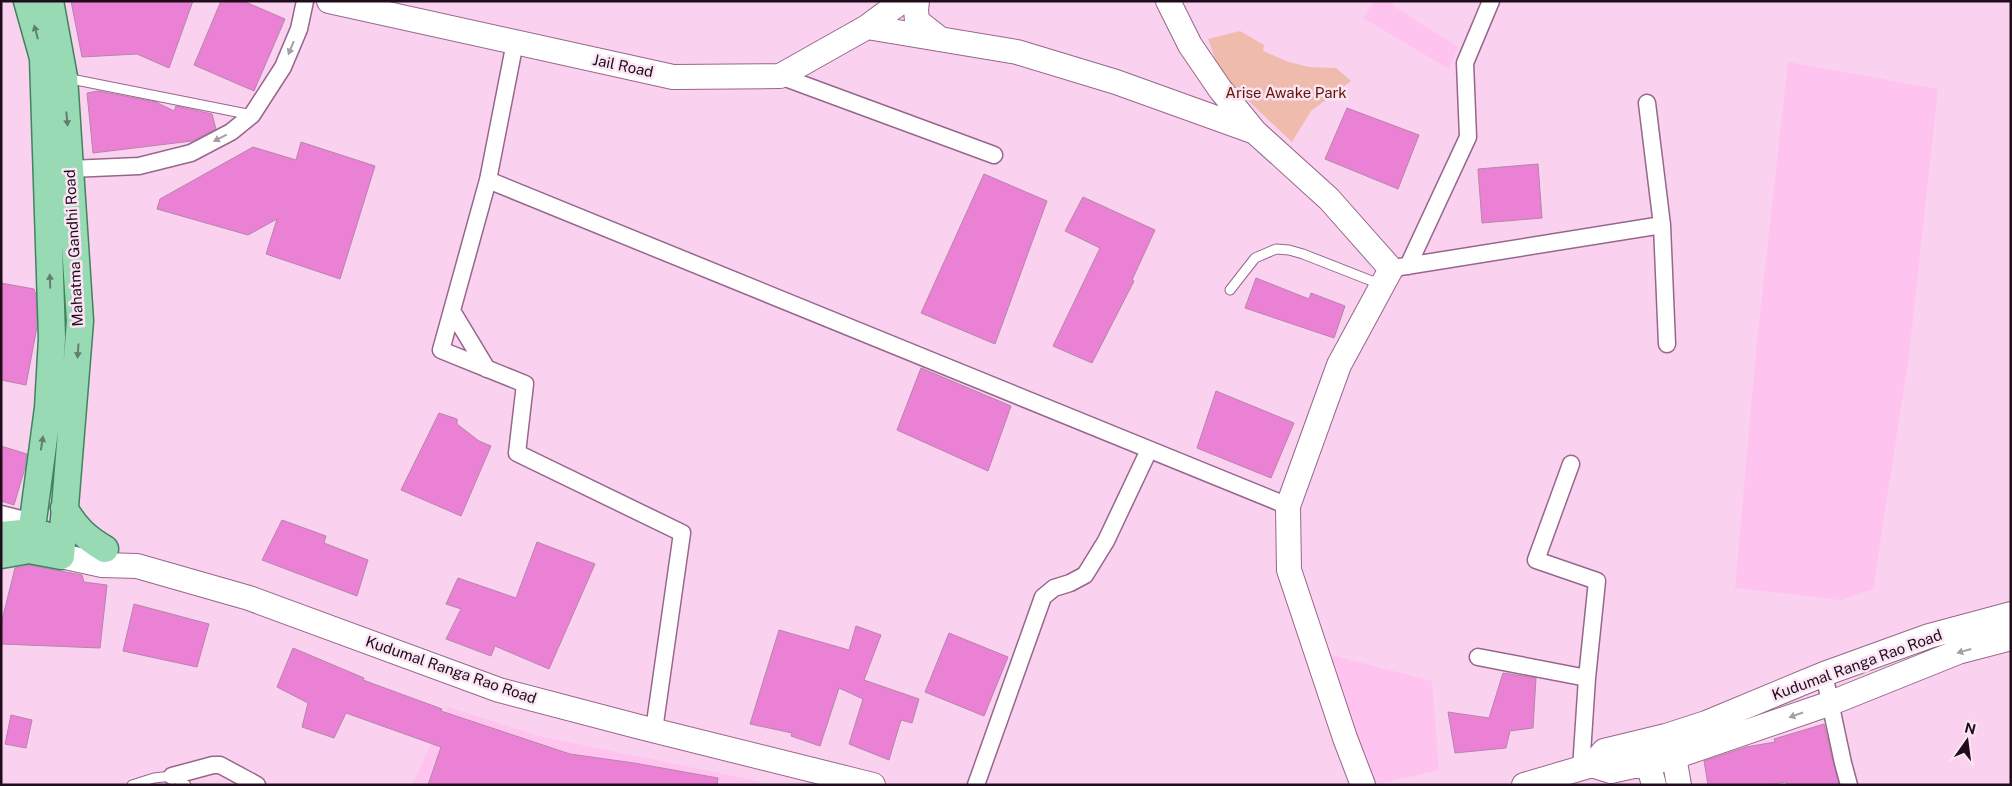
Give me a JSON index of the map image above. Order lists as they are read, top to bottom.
{
  "streets": {
    "main road": ["Mahatma Gandhi Road"],
    "street": ["Jail Road", "Kudumal Ranga Rao Road"]
  },
  "crossings": [
    ["Mahatma Gandhi Road", "Kudumal Ranga Rao Road"]
  ],
  "parks": ["Arise Awake Park"],
  "north": "top"
}
